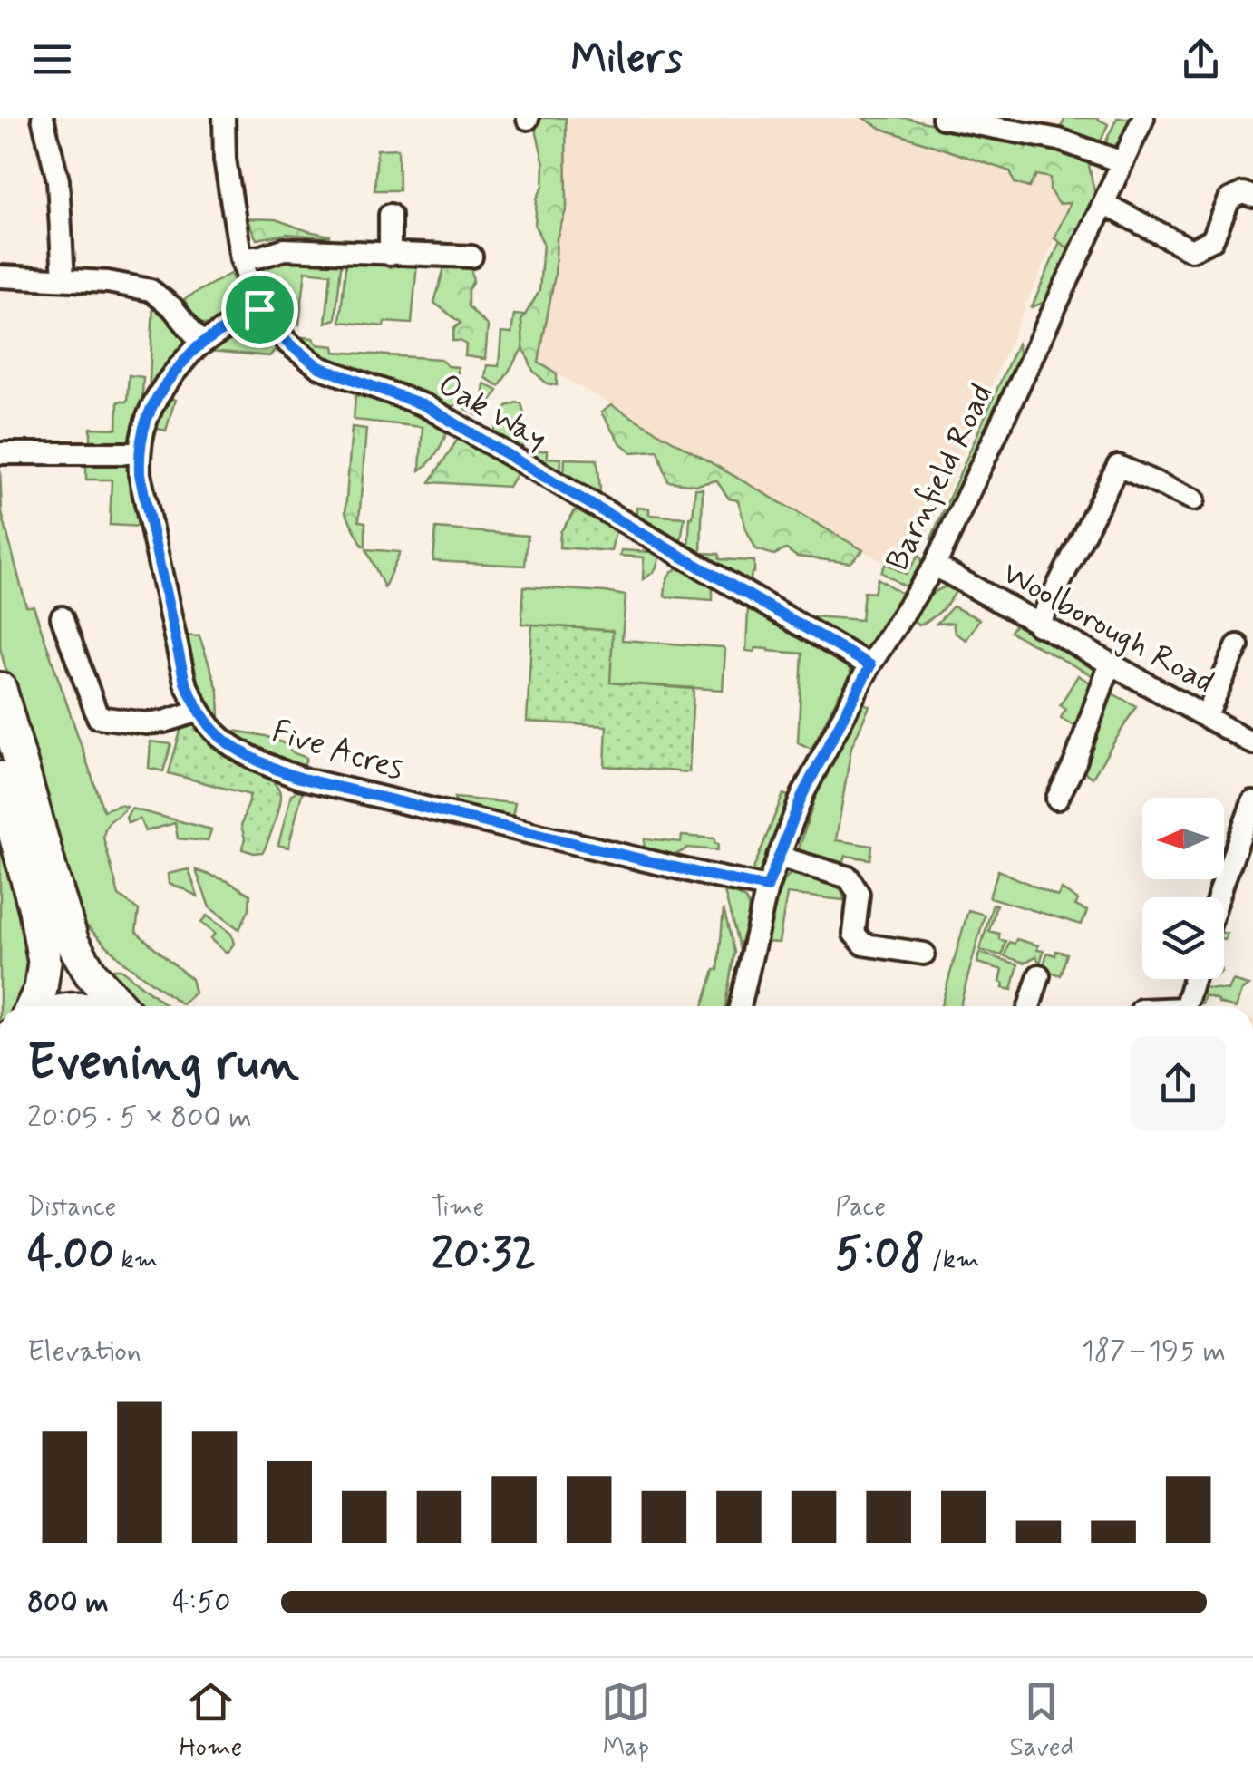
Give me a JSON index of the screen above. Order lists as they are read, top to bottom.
{
  "streets": {
    "street": [
      "Oak Way",
      "Barnfield Road",
      "Woolborough Road",
      "Five Acres"
    ]
  },
  "crossings": [
    ["Oak Way", "Barnfield Road"],
    ["Oak Way", "Five Acres"],
    ["Barnfield Road", "Woolborough Road"],
    ["Barnfield Road", "Five Acres"]
  ],
  "north": "left",
  "page": {
    "header": "Milers",
    "heading": ["Evening run", "20:05 · 5 × 800 m"],
    "stats": [
      ["Distance", "4.00 km"],
      ["Time", "20:32"],
      ["Pace", "5:08 /km"]
    ],
    "chart": ["Elevation", "187–195 m"],
    "list": [
      {
        "name": "800 m",
        "note": "4:50"
      }
    ],
    "tabs": ["Home", "Map", "Saved"]
  }
}
